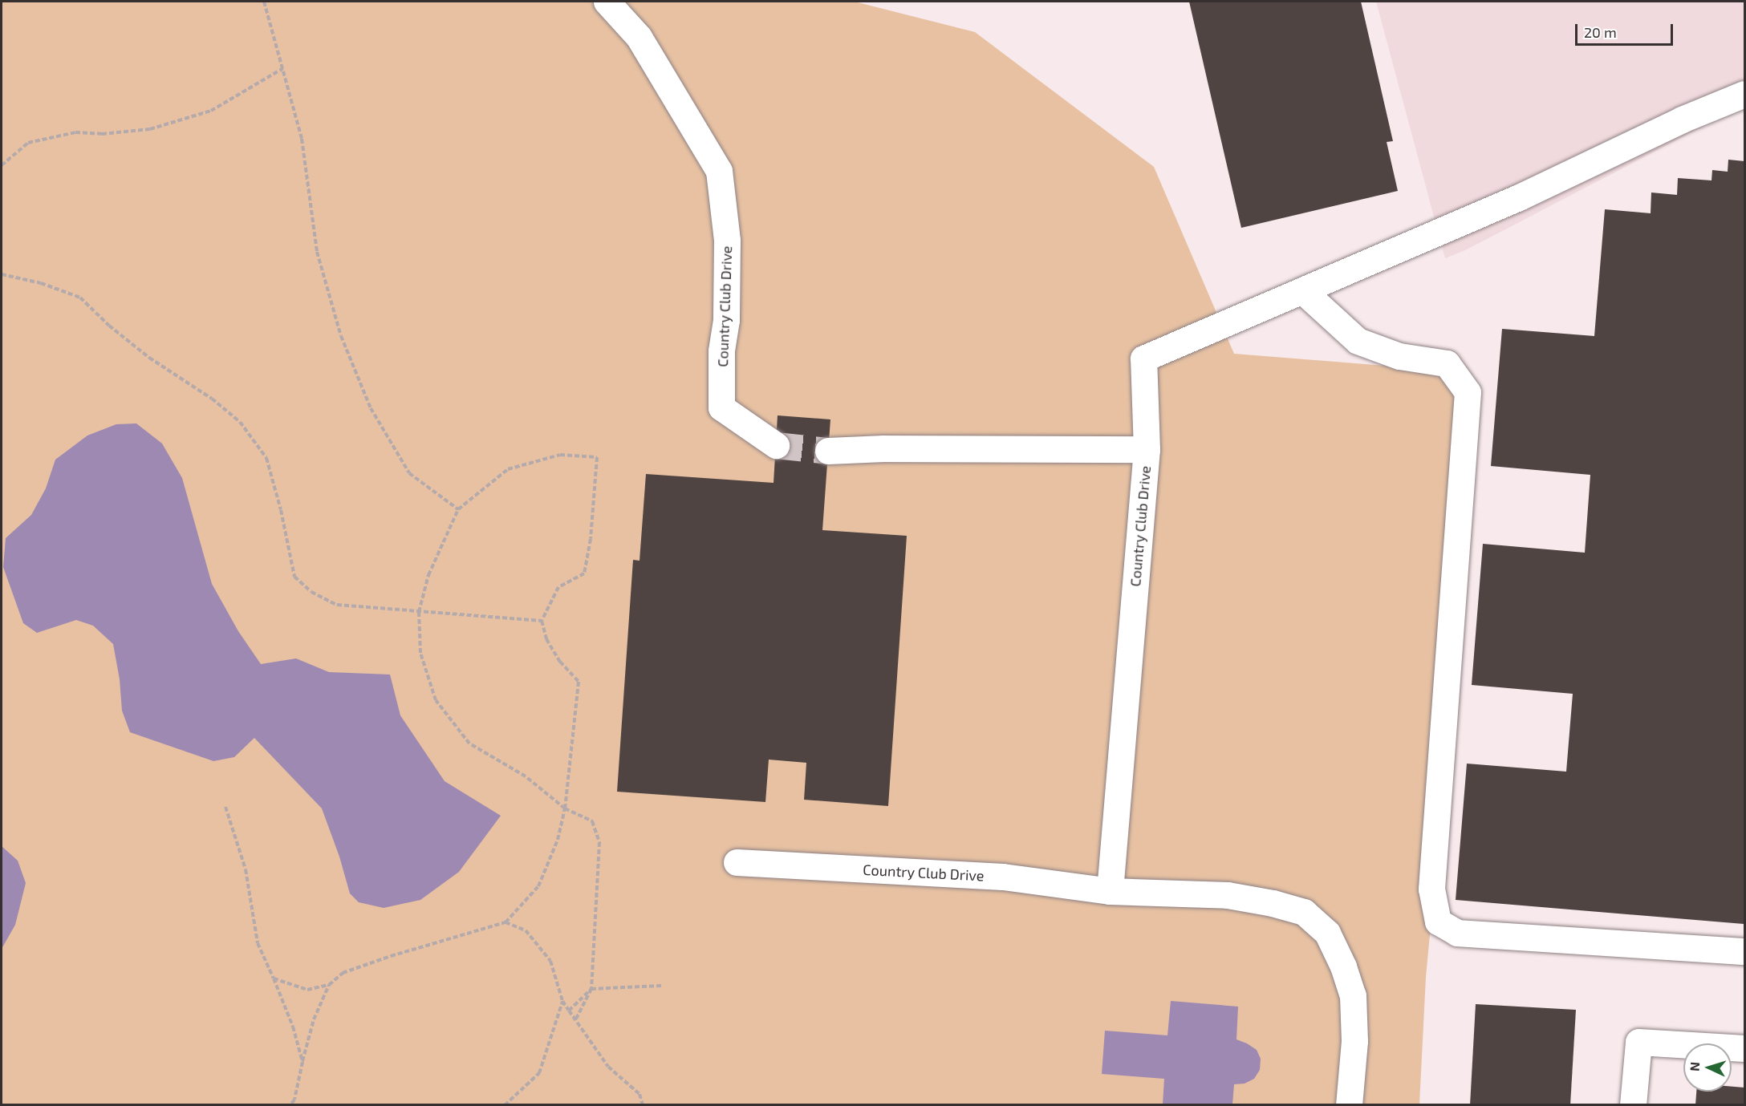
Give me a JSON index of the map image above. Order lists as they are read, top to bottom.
{
  "streets": {
    "lane": ["Country Club Drive"]
  },
  "scale_bar": "20 m",
  "north": "left"
}
